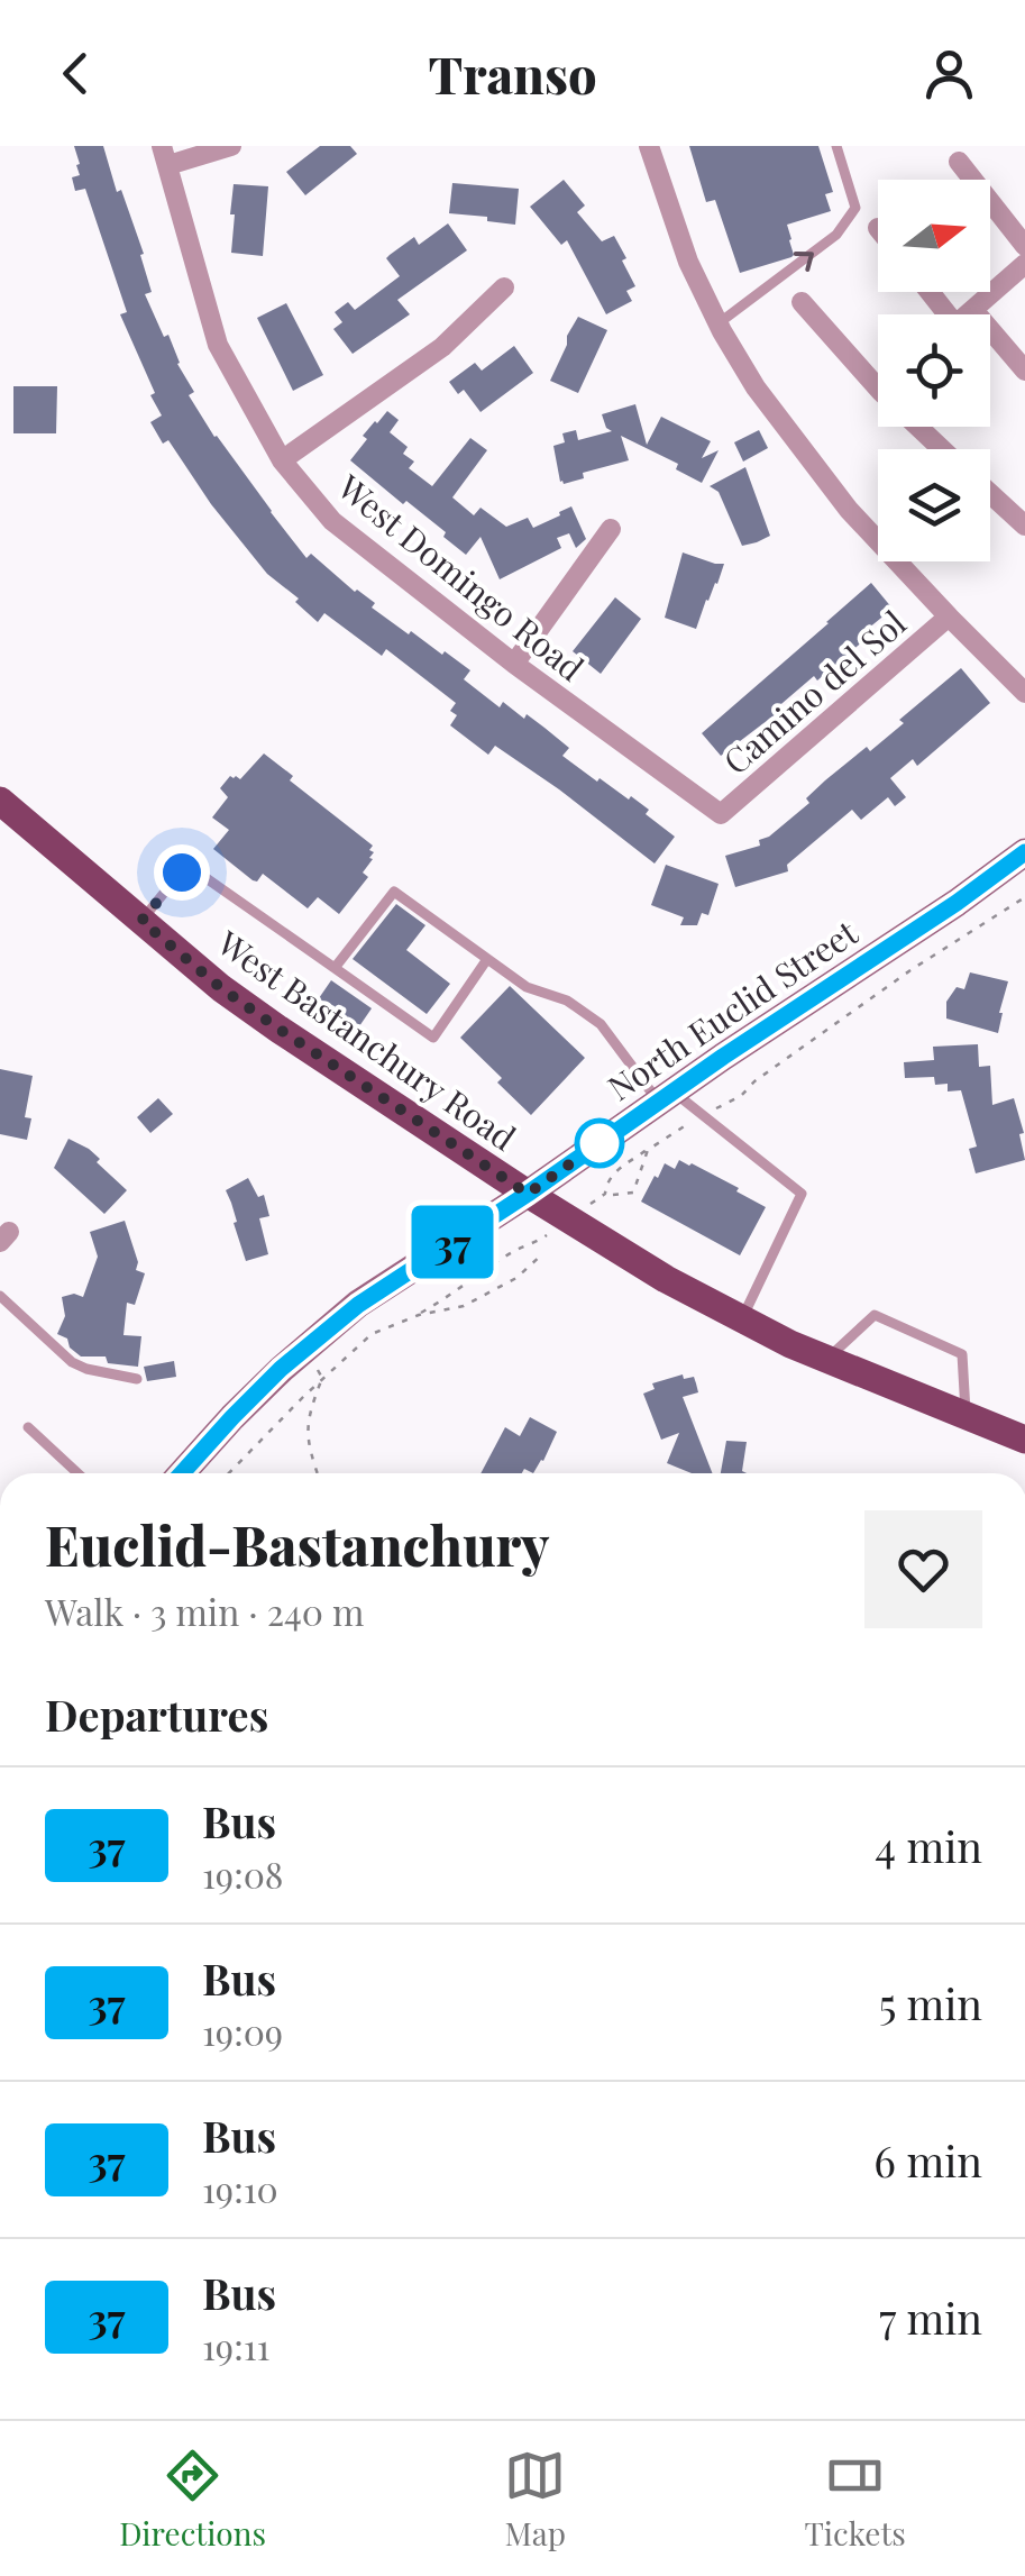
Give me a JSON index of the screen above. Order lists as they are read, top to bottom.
{
  "streets": {
    "main road": ["North Euclid Street", "West Bastanchury Road"],
    "street": ["West Domingo Road", "Camino del Sol"]
  },
  "crossings": [
    ["West Domingo Road", "Camino del Sol"],
    ["North Euclid Street", "West Bastanchury Road"]
  ],
  "lines": ["bus line 37"],
  "north": "right",
  "page": {
    "header": "Transo",
    "on_map": "37",
    "heading": [
      ["Euclid-Bastanchury", "Walk · 3 min · 240 m"],
      "Departures"
    ],
    "list": [
      {
        "mark": "37",
        "name": "Bus",
        "note": "19:08",
        "value": "4 min"
      },
      {
        "mark": "37",
        "name": "Bus",
        "note": "19:09",
        "value": "5 min"
      },
      {
        "mark": "37",
        "name": "Bus",
        "note": "19:10",
        "value": "6 min"
      },
      {
        "mark": "37",
        "name": "Bus",
        "note": "19:11",
        "value": "7 min"
      }
    ],
    "tabs": ["Directions", "Map", "Tickets"]
  }
}
